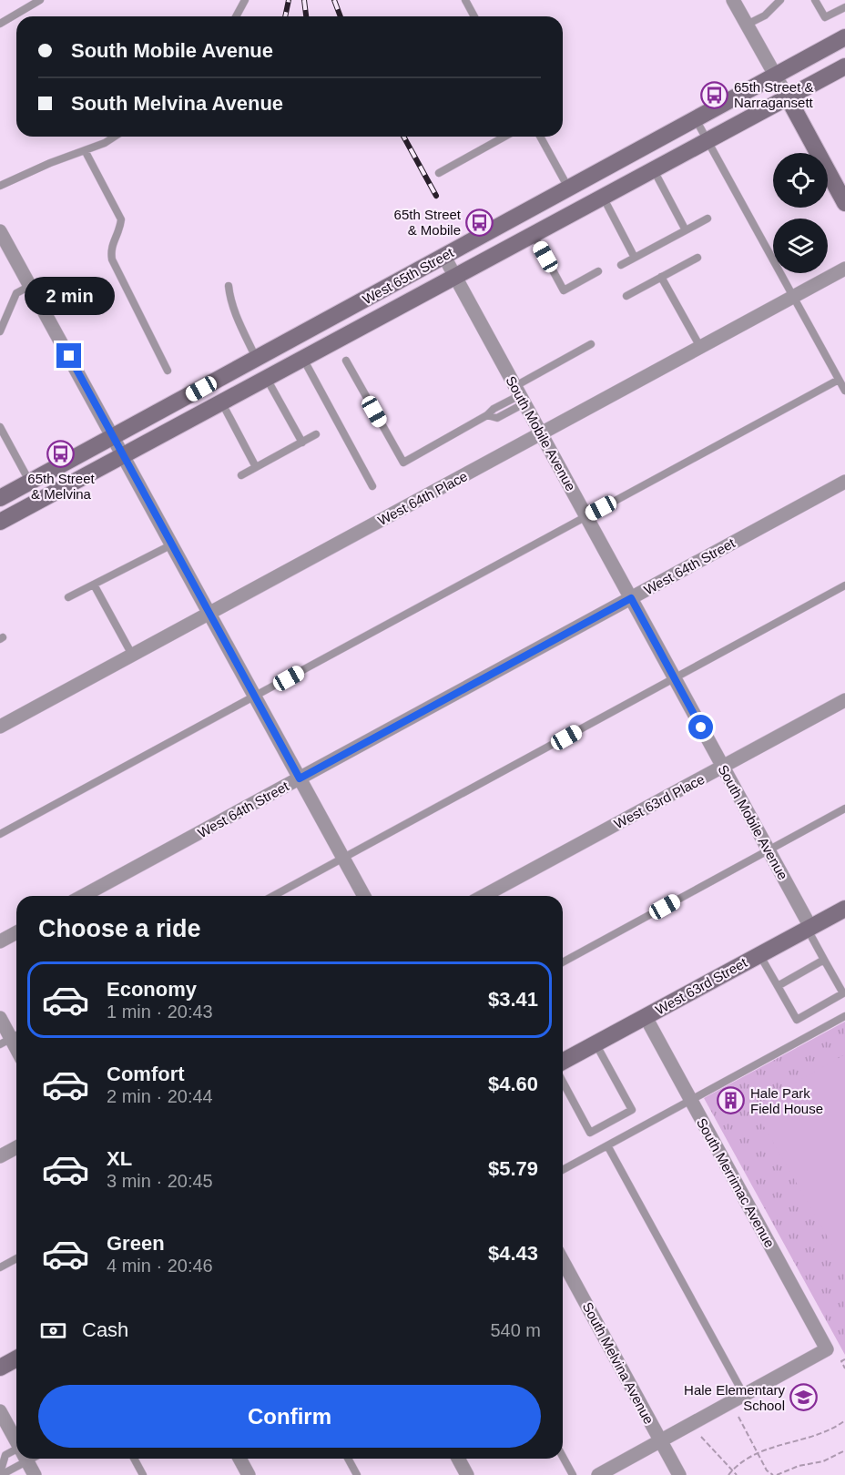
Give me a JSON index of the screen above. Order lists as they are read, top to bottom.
{
  "streets": {
    "street": [
      "West 65th Street",
      "South Mobile Avenue",
      "West 64th Place",
      "West 64th Street",
      "West 63rd Place",
      "West 63rd Street",
      "South Merrimac Avenue",
      "South Melvina Avenue"
    ]
  },
  "crossings": [
    ["West 65th Street", "South Mobile Avenue"],
    ["South Mobile Avenue", "West 64th Place"],
    ["South Mobile Avenue", "West 64th Street"],
    ["South Mobile Avenue", "West 63rd Place"],
    ["South Mobile Avenue", "West 63rd Street"],
    ["West 63rd Street", "South Merrimac Avenue"]
  ],
  "places": {
    "bus stop": ["65th Street & Narragansett", "65th Street & Mobile", "65th Street & Melvina"],
    "building": ["Hale Park Field House"],
    "school or university": ["Hale Elementary School"]
  },
  "page": {
    "banner": ["South Mobile Avenue", "South Melvina Avenue"],
    "bubble": "2 min",
    "heading": "Choose a ride",
    "list": [
      {
        "name": "Economy",
        "note": "1 min · 20:43",
        "value": "$3.41"
      },
      {
        "name": "Comfort",
        "note": "2 min · 20:44",
        "value": "$4.60"
      },
      {
        "name": "XL",
        "note": "3 min · 20:45",
        "value": "$5.79"
      },
      {
        "name": "Green",
        "note": "4 min · 20:46",
        "value": "$4.43"
      }
    ],
    "pay": ["Cash", "540 m"],
    "buttons": "Confirm"
  }
}
